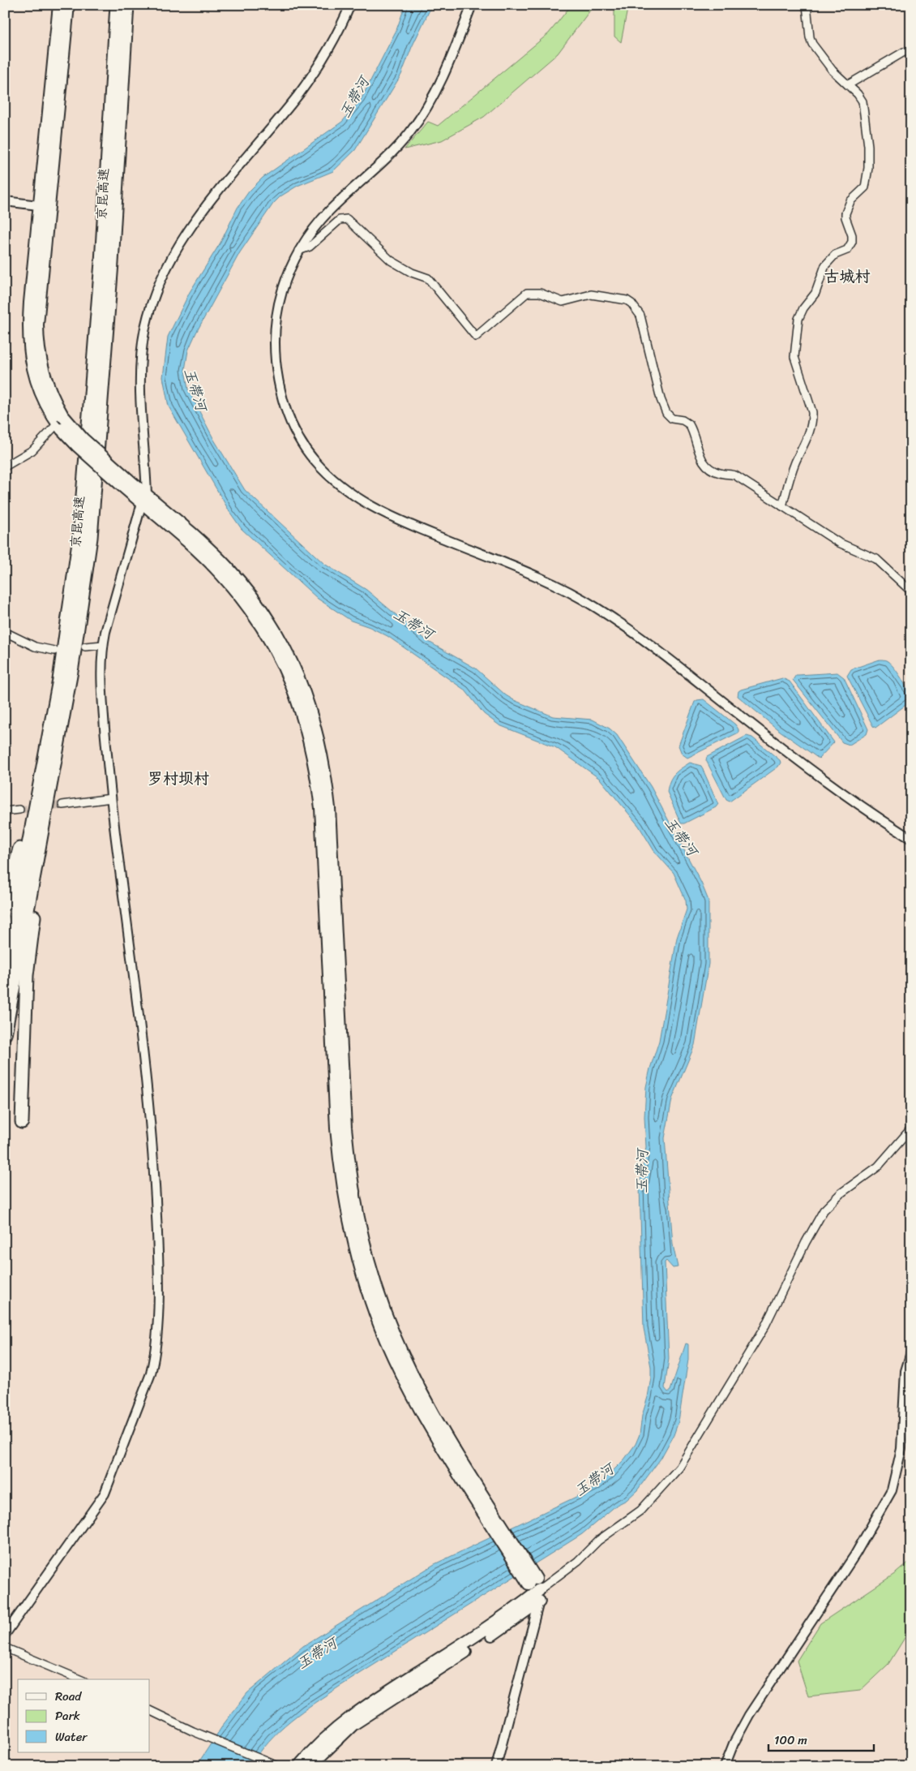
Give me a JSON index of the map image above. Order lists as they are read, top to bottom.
{
  "streets": {
    "highway": ["京昆高速"]
  },
  "districts": ["古城村", "罗村坝村"],
  "water": ["玉带河"],
  "legend": ["Road", "Park", "Water"],
  "scale_bar": "100 m"
}
